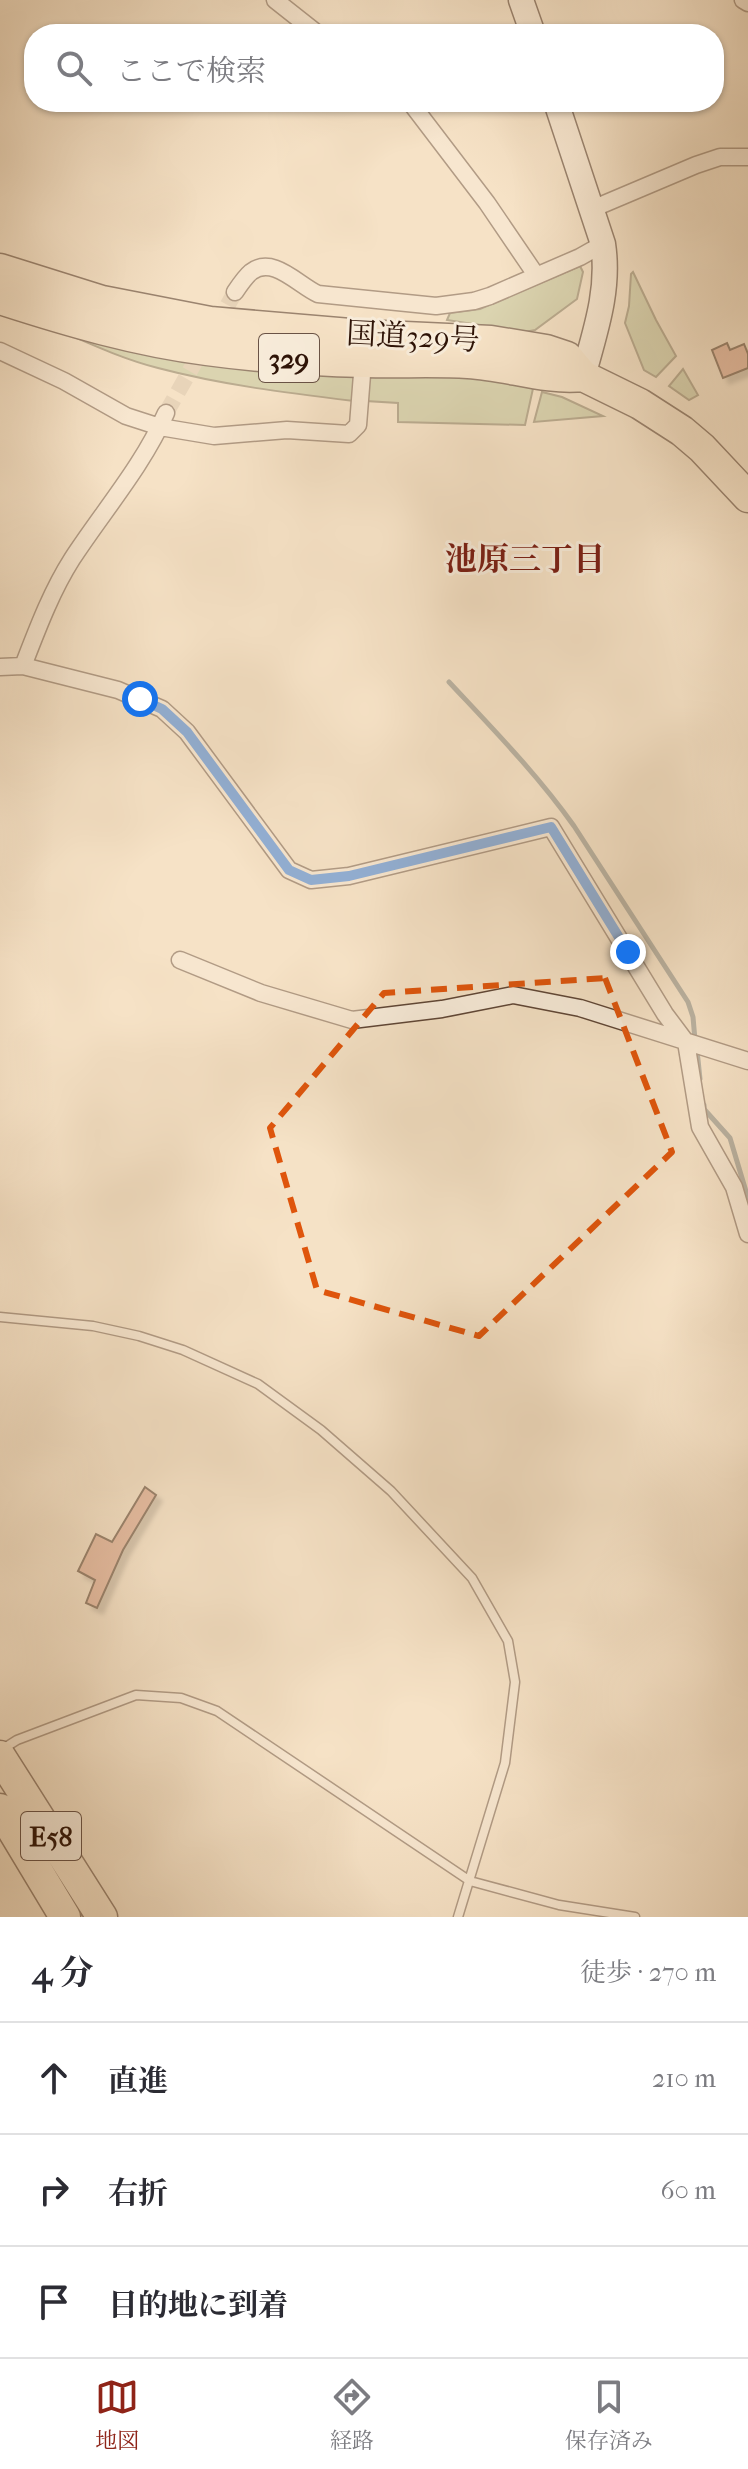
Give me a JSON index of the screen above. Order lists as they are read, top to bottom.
{
  "streets": {
    "highway": ["国道329号", "329", "E58"]
  },
  "districts": ["池原三丁目"],
  "page": {
    "search": "ここで検索",
    "heading": ["4 分", "徒歩 · 270 m"],
    "list": [
      ["直進", "210 m"],
      ["右折", "60 m"],
      "目的地に到着"
    ],
    "nav": ["地図", "経路", "保存済み"]
  }
}
